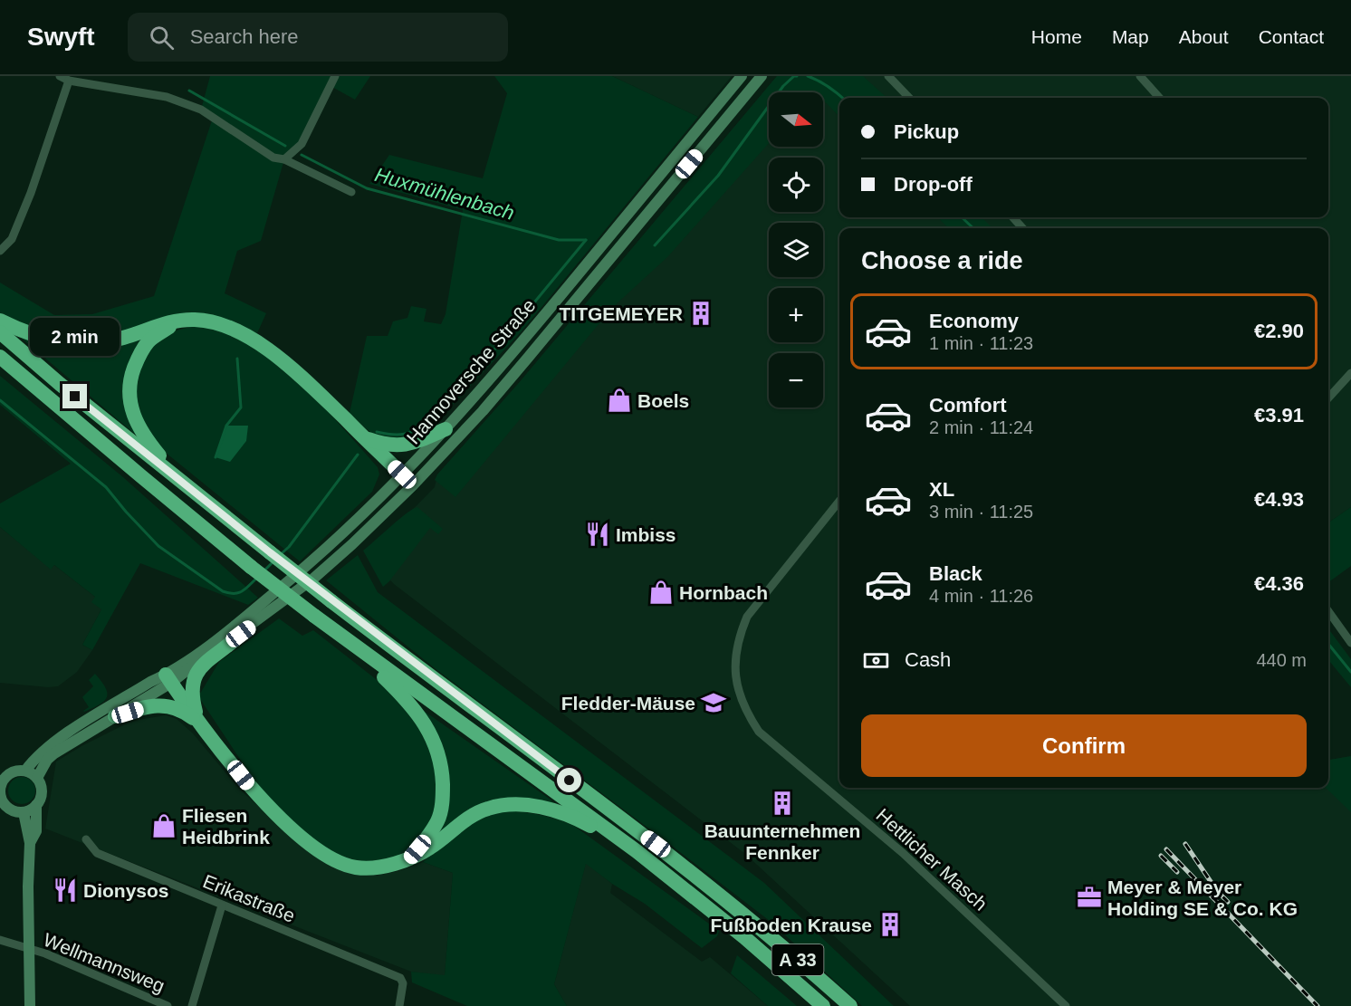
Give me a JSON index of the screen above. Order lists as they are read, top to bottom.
{
  "streets": {
    "highway": ["A 33"],
    "main road": ["Hannoversche Straße"],
    "street": ["Hettlicher Masch", "Erikastraße", "Wellmannsweg"]
  },
  "water": ["Huxmühlenbach"],
  "places": {
    "building": ["TITGEMEYER", "Bauunternehmen Fennker", "Fußboden Krause"],
    "shop": ["Boels", "Hornbach", "Fliesen Heidbrink"],
    "restaurant": ["Imbiss", "Dionysos"],
    "school or university": ["Fledder-Mäuse"],
    "office": ["Meyer & Meyer Holding SE & Co. KG"]
  },
  "north": "right",
  "page": {
    "header": "Swyft",
    "search": "Search here",
    "nav": [
      "Home",
      "Map",
      "About",
      "Contact"
    ],
    "map_buttons": ["+", "−"],
    "banner": ["Pickup", "Drop-off"],
    "heading": "Choose a ride",
    "list": [
      {
        "name": "Economy",
        "note": "1 min · 11:23",
        "value": "€2.90"
      },
      {
        "name": "Comfort",
        "note": "2 min · 11:24",
        "value": "€3.91"
      },
      {
        "name": "XL",
        "note": "3 min · 11:25",
        "value": "€4.93"
      },
      {
        "name": "Black",
        "note": "4 min · 11:26",
        "value": "€4.36"
      }
    ],
    "bubble": "2 min",
    "pay": ["Cash", "440 m"],
    "buttons": "Confirm"
  }
}
